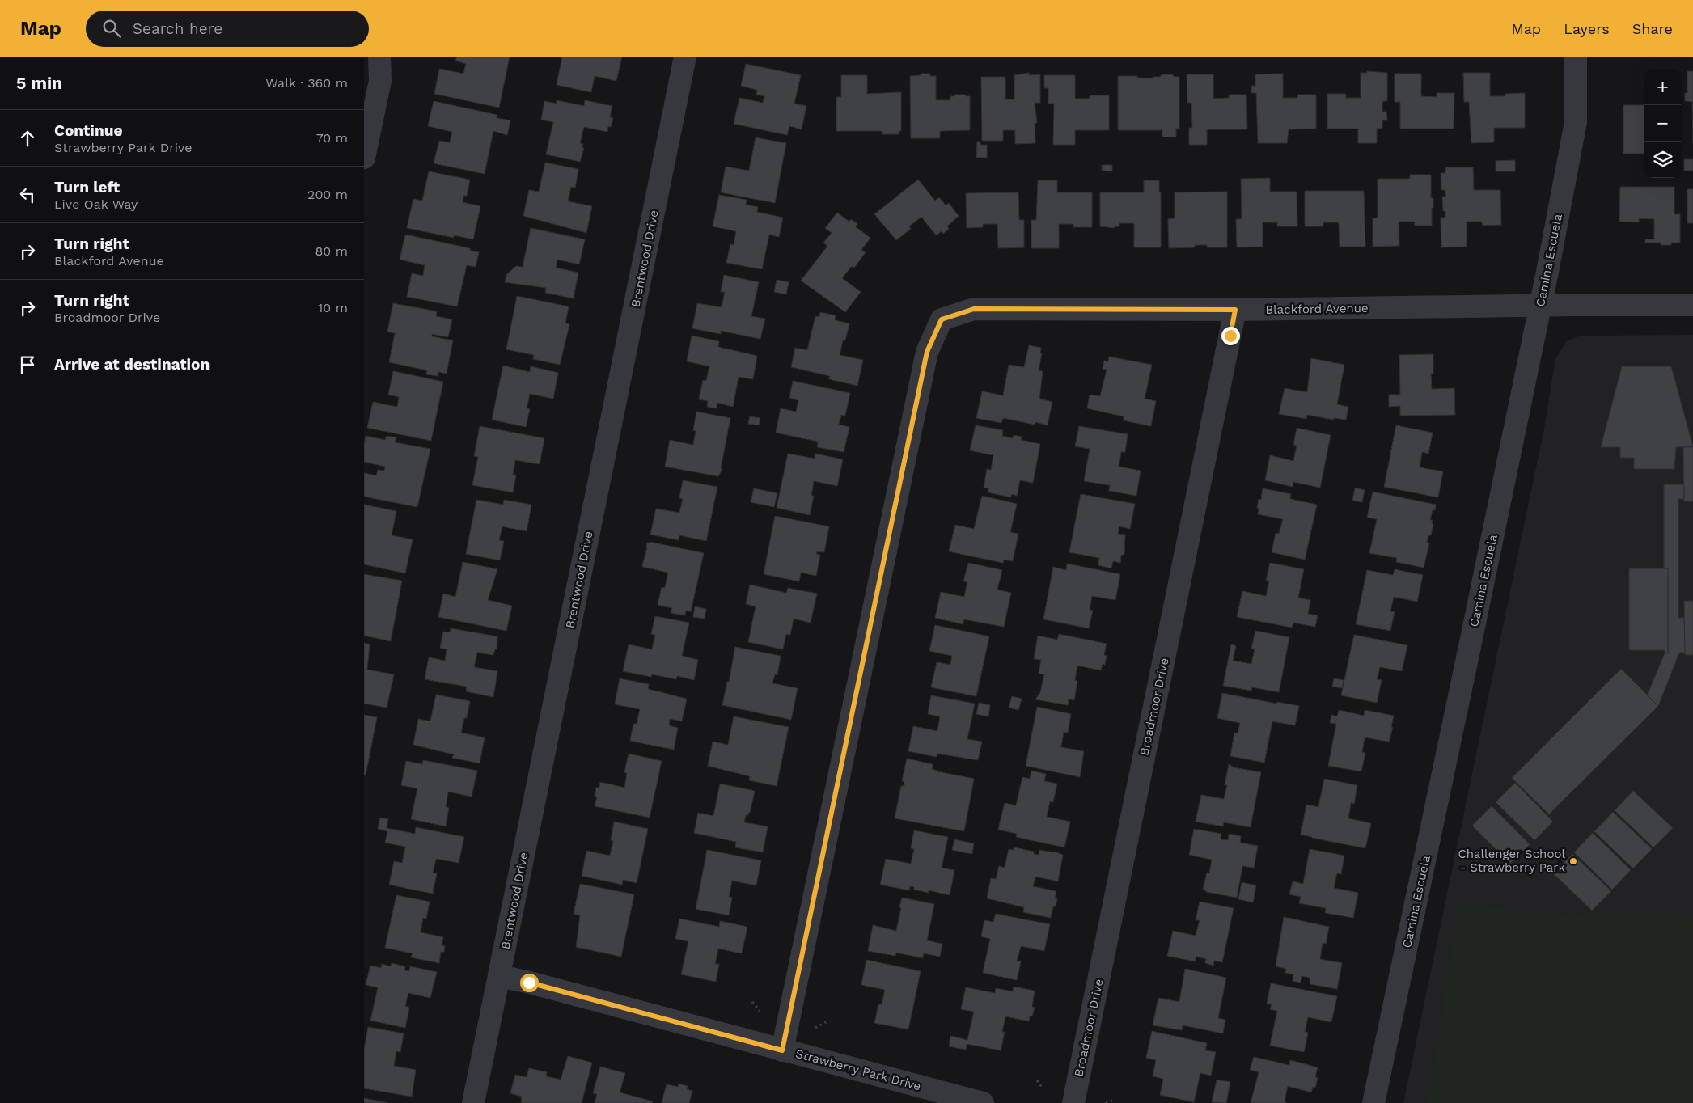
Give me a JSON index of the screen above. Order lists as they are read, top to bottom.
{
  "streets": {
    "street": [
      "Brentwood Drive",
      "Camina Escuela",
      "Blackford Avenue",
      "Broadmoor Drive",
      "Strawberry Park Drive"
    ]
  },
  "crossings": [
    ["Brentwood Drive", "Strawberry Park Drive"],
    ["Camina Escuela", "Blackford Avenue"],
    ["Blackford Avenue", "Broadmoor Drive"],
    ["Blackford Avenue", "Strawberry Park Drive"]
  ],
  "places": ["Challenger School - Strawberry Park"],
  "page": {
    "header": "Map",
    "search": "Search here",
    "nav": ["Map", "Layers", "Share"],
    "heading": ["5 min", "Walk · 360 m"],
    "map_buttons": ["+", "−"],
    "list": [
      ["Continue", "Strawberry Park Drive", "70 m"],
      ["Turn left", "Live Oak Way", "200 m"],
      ["Turn right", "Blackford Avenue", "80 m"],
      ["Turn right", "Broadmoor Drive", "10 m"],
      "Arrive at destination"
    ]
  }
}
